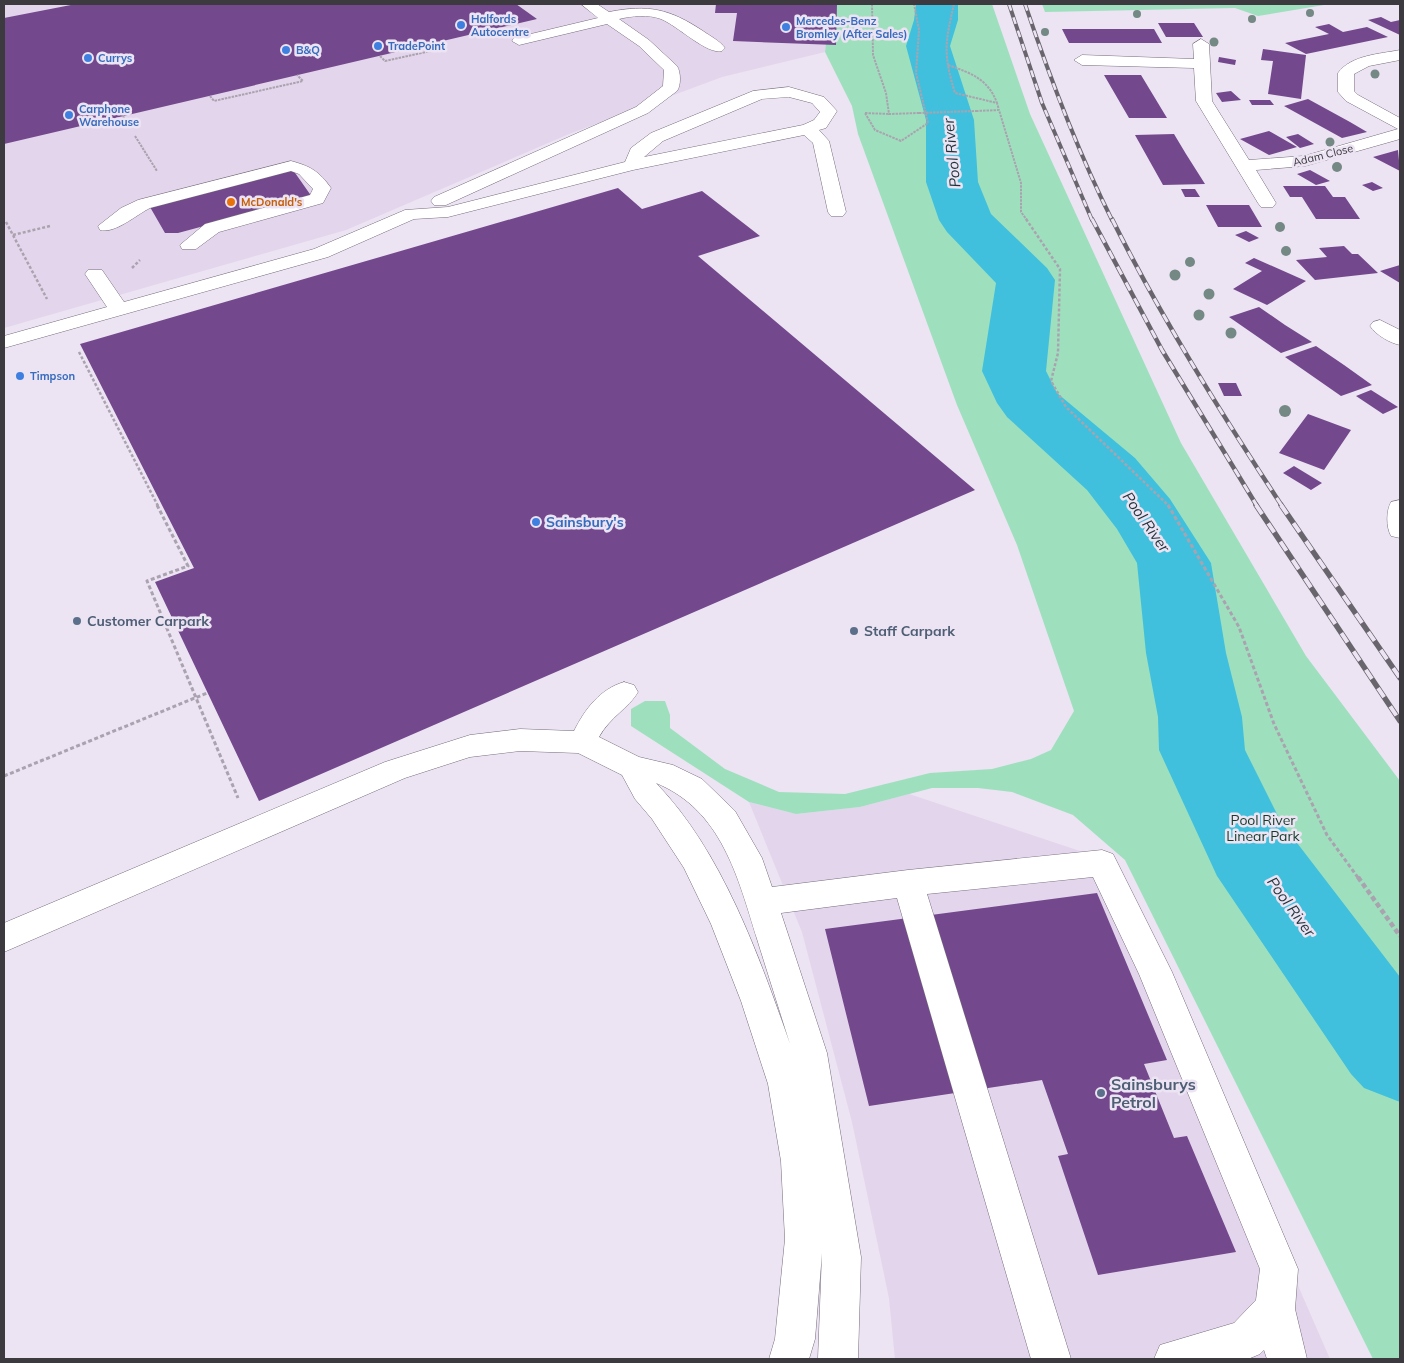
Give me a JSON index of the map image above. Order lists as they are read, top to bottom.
{
  "streets": {
    "street": ["Adam Close"]
  },
  "water": ["Pool River"],
  "parks": ["Pool River Linear Park"],
  "places": [
    "Halfords Autocentre",
    "Mercedes-Benz Bromley (After Sales)",
    "TradePoint",
    "B&Q",
    "Currys",
    "Carphone Warehouse",
    "McDonald's",
    "Timpson",
    "Sainsbury's",
    "Customer Carpark",
    "Staff Carpark",
    "Sainsburys Petrol"
  ]
}
